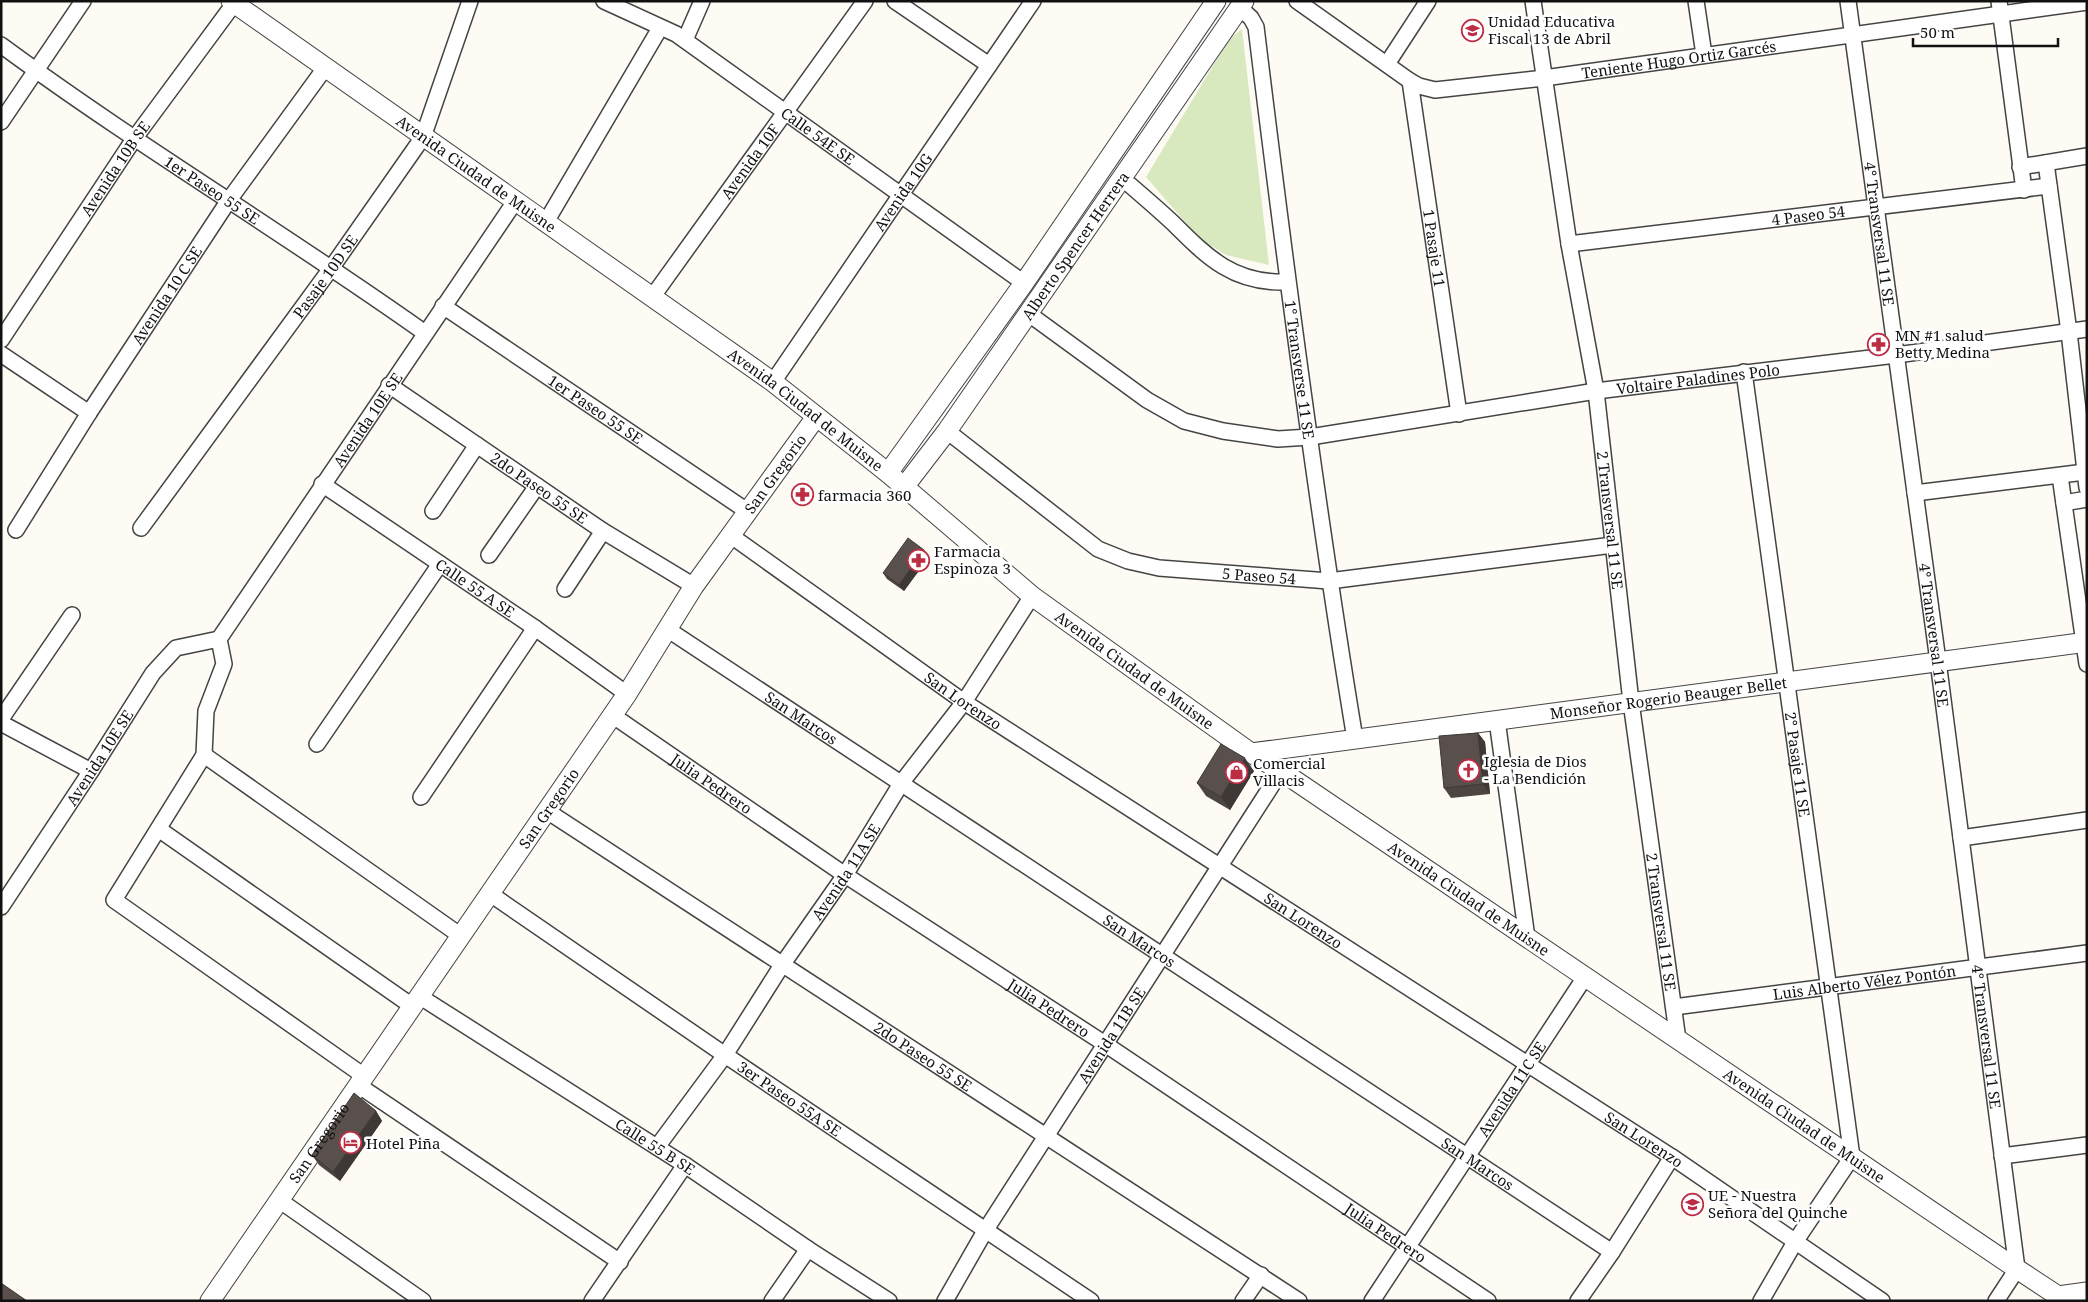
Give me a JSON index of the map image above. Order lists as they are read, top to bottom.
{
  "streets": {
    "street": [
      "Teniente Hugo Ortiz Garcés",
      "Calle 54E SE",
      "Avenida 10F",
      "Avenida 10B SE",
      "Avenida Ciudad de Muisne",
      "1er Paseo 55 SE",
      "Avenida 10G",
      "4 Paseo 54",
      "4° Transversal 11 SE",
      "Alberto Spencer Herrera",
      "1 Pasaje 11",
      "Pasaje 10D SE",
      "Avenida 10 C SE",
      "1° Transverse 11 SE",
      "Voltaire Paladines Polo",
      "Avenida 10E SE",
      "San Gregorio",
      "2do Paseo 55 SE",
      "2 Transversal 11 SE",
      "5 Paseo 54",
      "Calle 55 A SE",
      "Monseñor Rogerio Beauger Bellet",
      "San Lorenzo",
      "San Marcos",
      "2° Pasaje 11 SE",
      "Julia Pedrero",
      "Avenida 11A SE",
      "Luis Alberto Vélez Pontón",
      "Avenida 11B SE",
      "Avenida 11C SE",
      "3er Paseo 55A SE",
      "Calle 55 B SE"
    ]
  },
  "crossings": [
    ["Teniente Hugo Ortiz Garcés", "4° Transversal 11 SE"],
    ["Teniente Hugo Ortiz Garcés", "1 Pasaje 11"],
    ["Teniente Hugo Ortiz Garcés", "2 Transversal 11 SE"],
    ["Calle 54E SE", "Avenida 10F"],
    ["Calle 54E SE", "Avenida 10G"],
    ["Calle 54E SE", "Alberto Spencer Herrera"],
    ["Avenida 10F", "Avenida Ciudad de Muisne"],
    ["Avenida 10B SE", "Avenida Ciudad de Muisne"],
    ["Avenida 10B SE", "1er Paseo 55 SE"],
    ["Avenida Ciudad de Muisne", "Avenida 10G"],
    ["Avenida Ciudad de Muisne", "4° Transversal 11 SE"],
    ["Avenida Ciudad de Muisne", "Alberto Spencer Herrera"],
    ["Avenida Ciudad de Muisne", "Pasaje 10D SE"],
    ["Avenida Ciudad de Muisne", "Avenida 10 C SE"],
    ["Avenida Ciudad de Muisne", "Avenida 10E SE"],
    ["Avenida Ciudad de Muisne", "San Gregorio"],
    ["Avenida Ciudad de Muisne", "2 Transversal 11 SE"],
    ["Avenida Ciudad de Muisne", "Monseñor Rogerio Beauger Bellet"],
    ["Avenida Ciudad de Muisne", "2° Pasaje 11 SE"],
    ["Avenida Ciudad de Muisne", "Avenida 11A SE"],
    ["Avenida Ciudad de Muisne", "Avenida 11B SE"],
    ["Avenida Ciudad de Muisne", "Avenida 11C SE"],
    ["1er Paseo 55 SE", "Pasaje 10D SE"],
    ["1er Paseo 55 SE", "Avenida 10 C SE"],
    ["1er Paseo 55 SE", "Avenida 10E SE"],
    ["1er Paseo 55 SE", "San Gregorio"],
    ["4 Paseo 54", "4° Transversal 11 SE"],
    ["4 Paseo 54", "2 Transversal 11 SE"],
    ["4° Transversal 11 SE", "Voltaire Paladines Polo"],
    ["4° Transversal 11 SE", "Monseñor Rogerio Beauger Bellet"],
    ["4° Transversal 11 SE", "Luis Alberto Vélez Pontón"],
    ["Alberto Spencer Herrera", "1° Transverse 11 SE"],
    ["Alberto Spencer Herrera", "Voltaire Paladines Polo"],
    ["Alberto Spencer Herrera", "5 Paseo 54"],
    ["1 Pasaje 11", "Voltaire Paladines Polo"],
    ["1° Transverse 11 SE", "Voltaire Paladines Polo"],
    ["1° Transverse 11 SE", "5 Paseo 54"],
    ["1° Transverse 11 SE", "Monseñor Rogerio Beauger Bellet"],
    ["Voltaire Paladines Polo", "2 Transversal 11 SE"],
    ["Voltaire Paladines Polo", "2° Pasaje 11 SE"],
    ["Avenida 10E SE", "2do Paseo 55 SE"],
    ["Avenida 10E SE", "Calle 55 A SE"],
    ["San Gregorio", "2do Paseo 55 SE"],
    ["San Gregorio", "Calle 55 A SE"],
    ["San Gregorio", "San Lorenzo"],
    ["San Gregorio", "San Marcos"],
    ["San Gregorio", "Julia Pedrero"],
    ["San Gregorio", "3er Paseo 55A SE"],
    ["San Gregorio", "Calle 55 B SE"],
    ["2do Paseo 55 SE", "Avenida 11A SE"],
    ["2do Paseo 55 SE", "Avenida 11B SE"],
    ["2 Transversal 11 SE", "5 Paseo 54"],
    ["2 Transversal 11 SE", "Monseñor Rogerio Beauger Bellet"],
    ["2 Transversal 11 SE", "Luis Alberto Vélez Pontón"],
    ["Monseñor Rogerio Beauger Bellet", "2° Pasaje 11 SE"],
    ["San Lorenzo", "Avenida 11A SE"],
    ["San Lorenzo", "Avenida 11B SE"],
    ["San Lorenzo", "Avenida 11C SE"],
    ["San Marcos", "Avenida 11A SE"],
    ["San Marcos", "Avenida 11B SE"],
    ["San Marcos", "Avenida 11C SE"],
    ["2° Pasaje 11 SE", "Luis Alberto Vélez Pontón"],
    ["Julia Pedrero", "Avenida 11A SE"],
    ["Julia Pedrero", "Avenida 11B SE"],
    ["Julia Pedrero", "Avenida 11C SE"],
    ["Avenida 11A SE", "3er Paseo 55A SE"],
    ["Avenida 11A SE", "Calle 55 B SE"],
    ["Avenida 11B SE", "3er Paseo 55A SE"]
  ],
  "places": {
    "school or university": ["Unidad Educativa Fiscal 13 de Abril", "UE - Nuestra Señora del Quinche"],
    "pharmacy": ["MN #1 salud Betty Medina", "farmacia 360", "Farmacia Espinoza 3"],
    "church": ["Iglesia de Dios - La Bendición"],
    "shop": ["Comercial Villacis"],
    "hotel": ["Hotel Piña"]
  },
  "scale_bar": "50 m"
}
